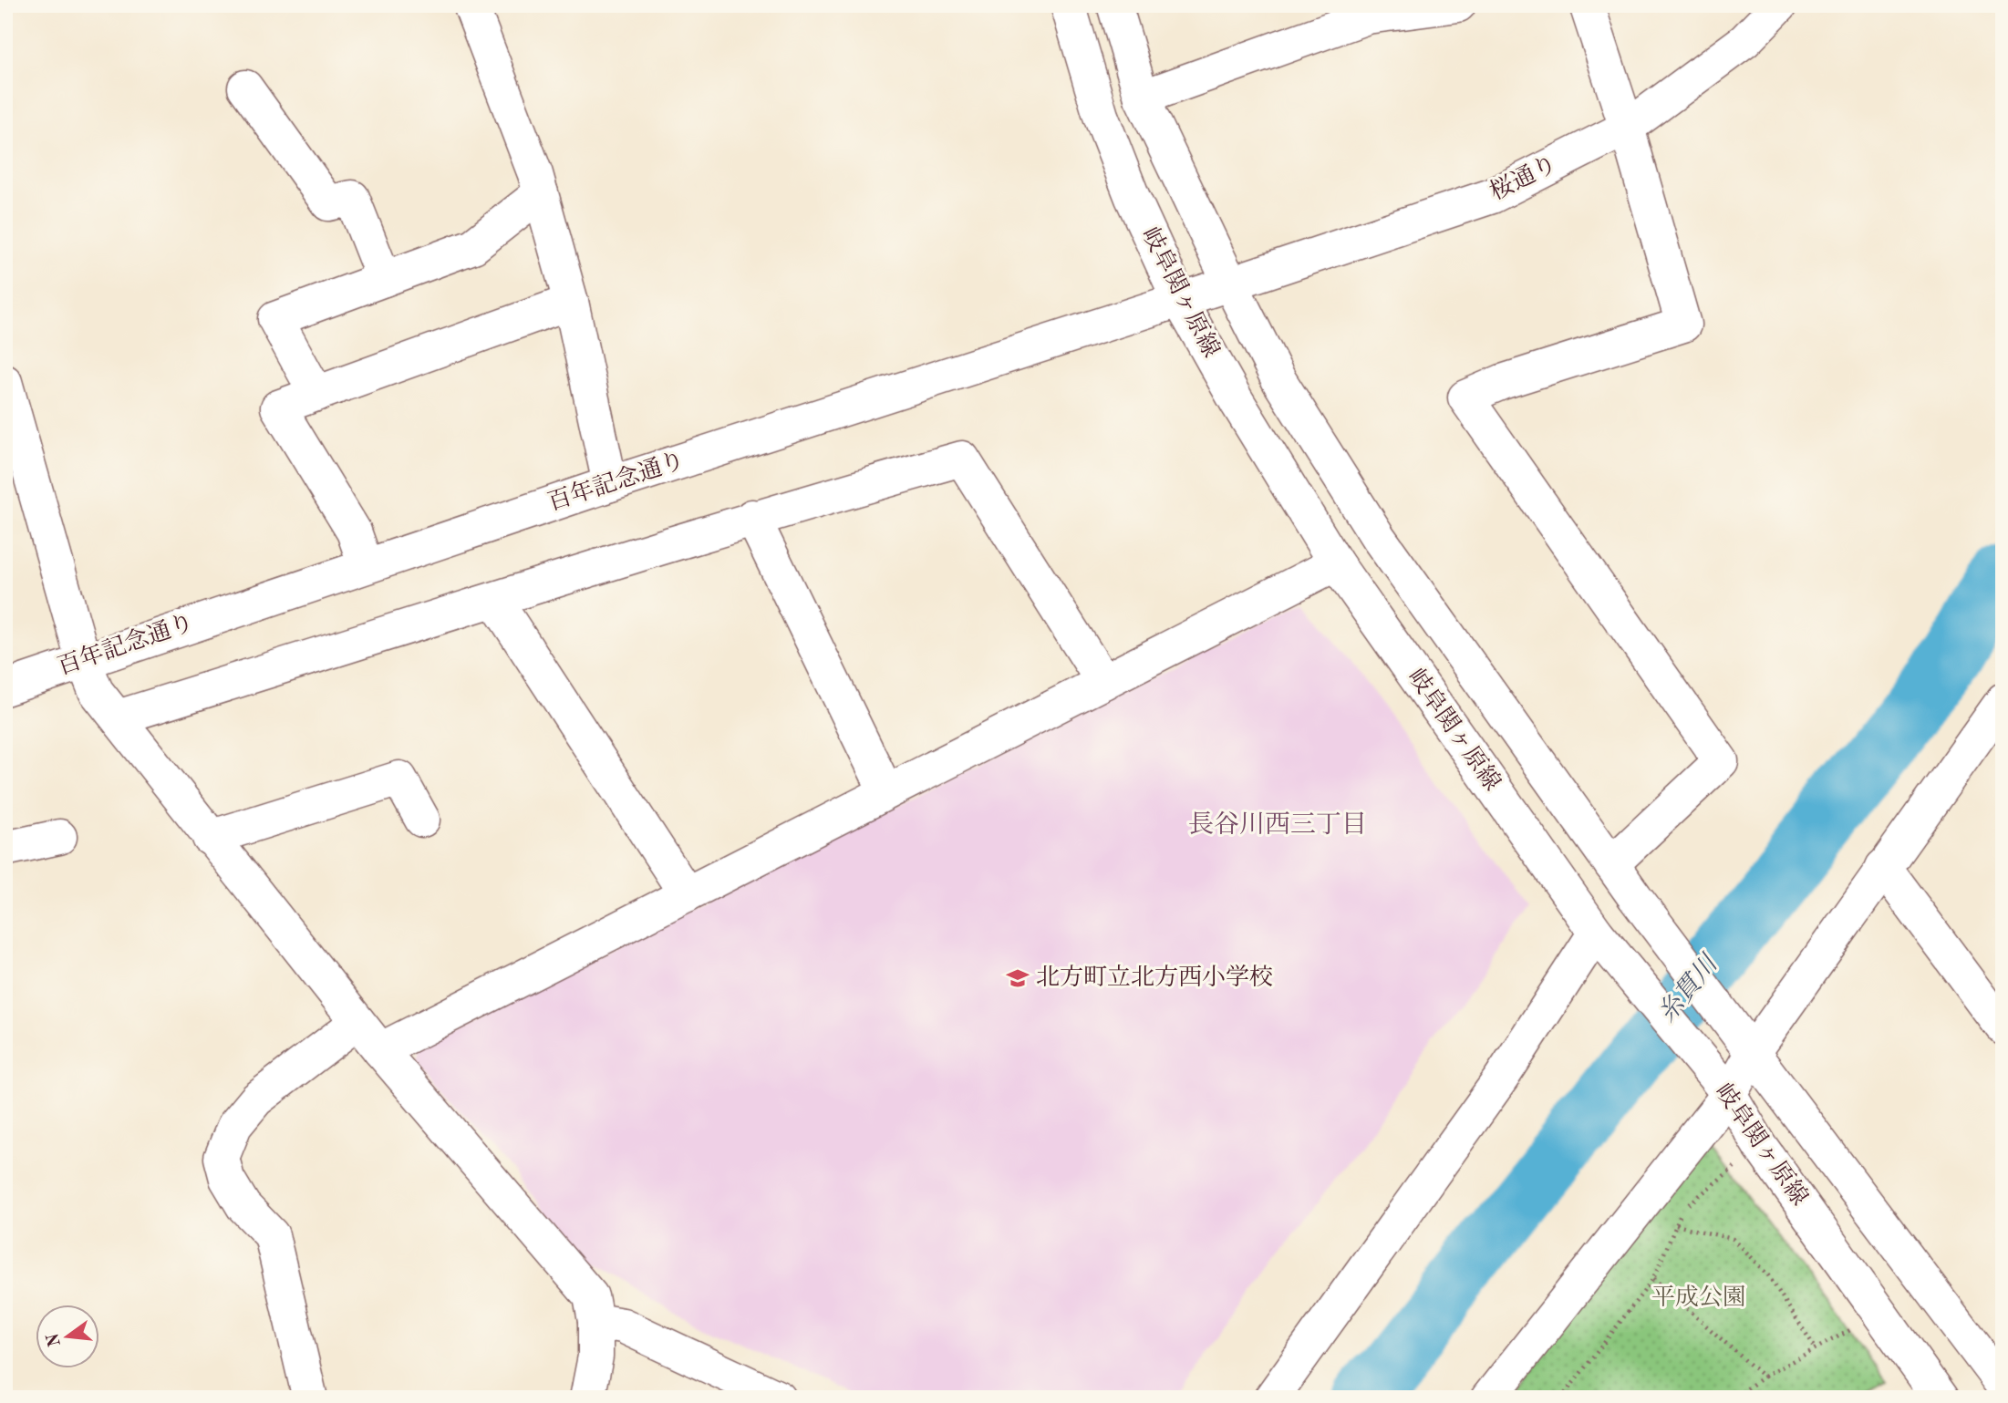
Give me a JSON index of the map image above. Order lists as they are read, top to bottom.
{
  "streets": {
    "street": ["桜通り", "岐阜関ヶ原線", "百年記念通り"]
  },
  "crossings": [
    ["桜通り", "岐阜関ヶ原線"],
    ["桜通り", "百年記念通り"],
    ["岐阜関ヶ原線", "百年記念通り"]
  ],
  "districts": ["長谷川西三丁目"],
  "water": ["糸貫川"],
  "parks": ["平成公園"],
  "places": {
    "school or university": ["北方町立北方西小学校"]
  },
  "north": "left"
}
